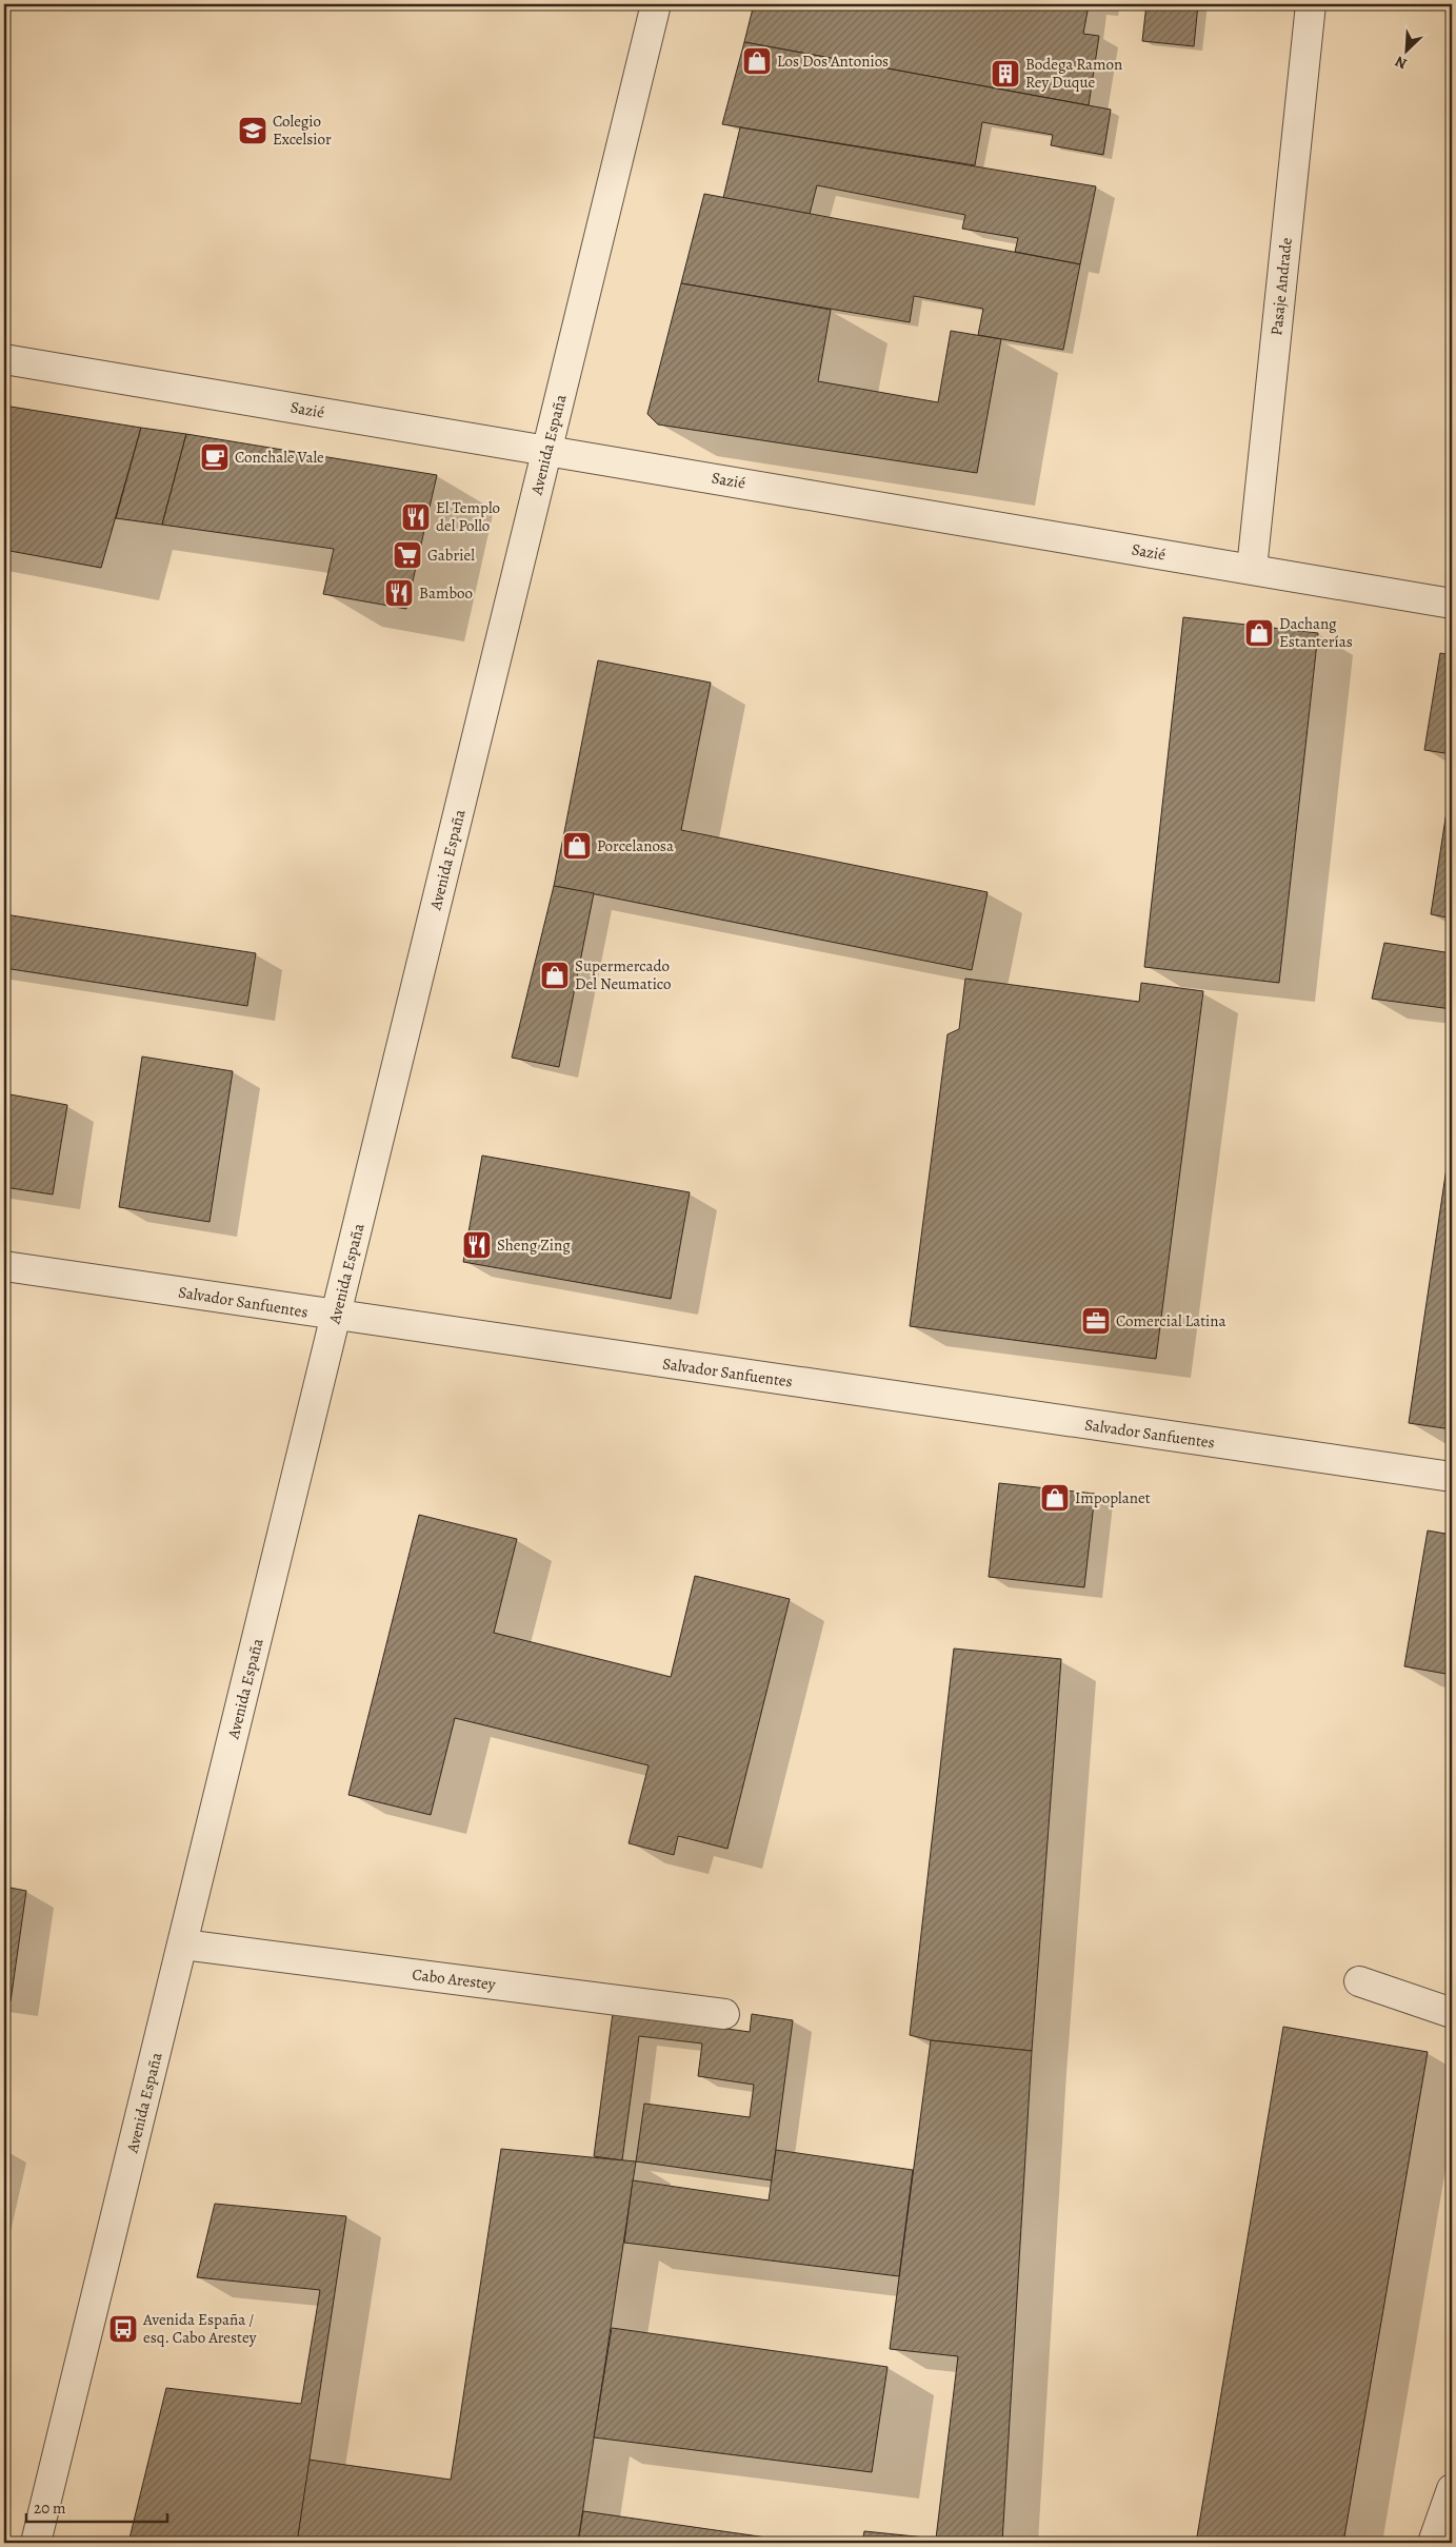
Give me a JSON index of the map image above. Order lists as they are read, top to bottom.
{
  "streets": {
    "street": [
      "Pasaje Andrade",
      "Sazié",
      "Avenida España",
      "Salvador Sanfuentes",
      "Cabo Arestey"
    ]
  },
  "crossings": [
    ["Pasaje Andrade", "Sazié"],
    ["Sazié", "Avenida España"],
    ["Avenida España", "Salvador Sanfuentes"],
    ["Avenida España", "Cabo Arestey"]
  ],
  "places": {
    "shop": [
      "Los Dos Antonios",
      "Dachang Estanterías",
      "Porcelanosa",
      "Supermercado Del Neumatico",
      "Impoplanet"
    ],
    "building": ["Bodega Ramon Rey Duque"],
    "school or university": ["Colegio Excelsior"],
    "cafe": ["Conchale Vale"],
    "restaurant": ["El Templo del Pollo", "Bamboo", "Sheng Zing"],
    "supermarket": ["Gabriel"],
    "office": ["Comercial Latina"],
    "bus stop": ["Avenida España / esq. Cabo Arestey"]
  },
  "scale_bar": "20 m",
  "north": "bottom left"
}
